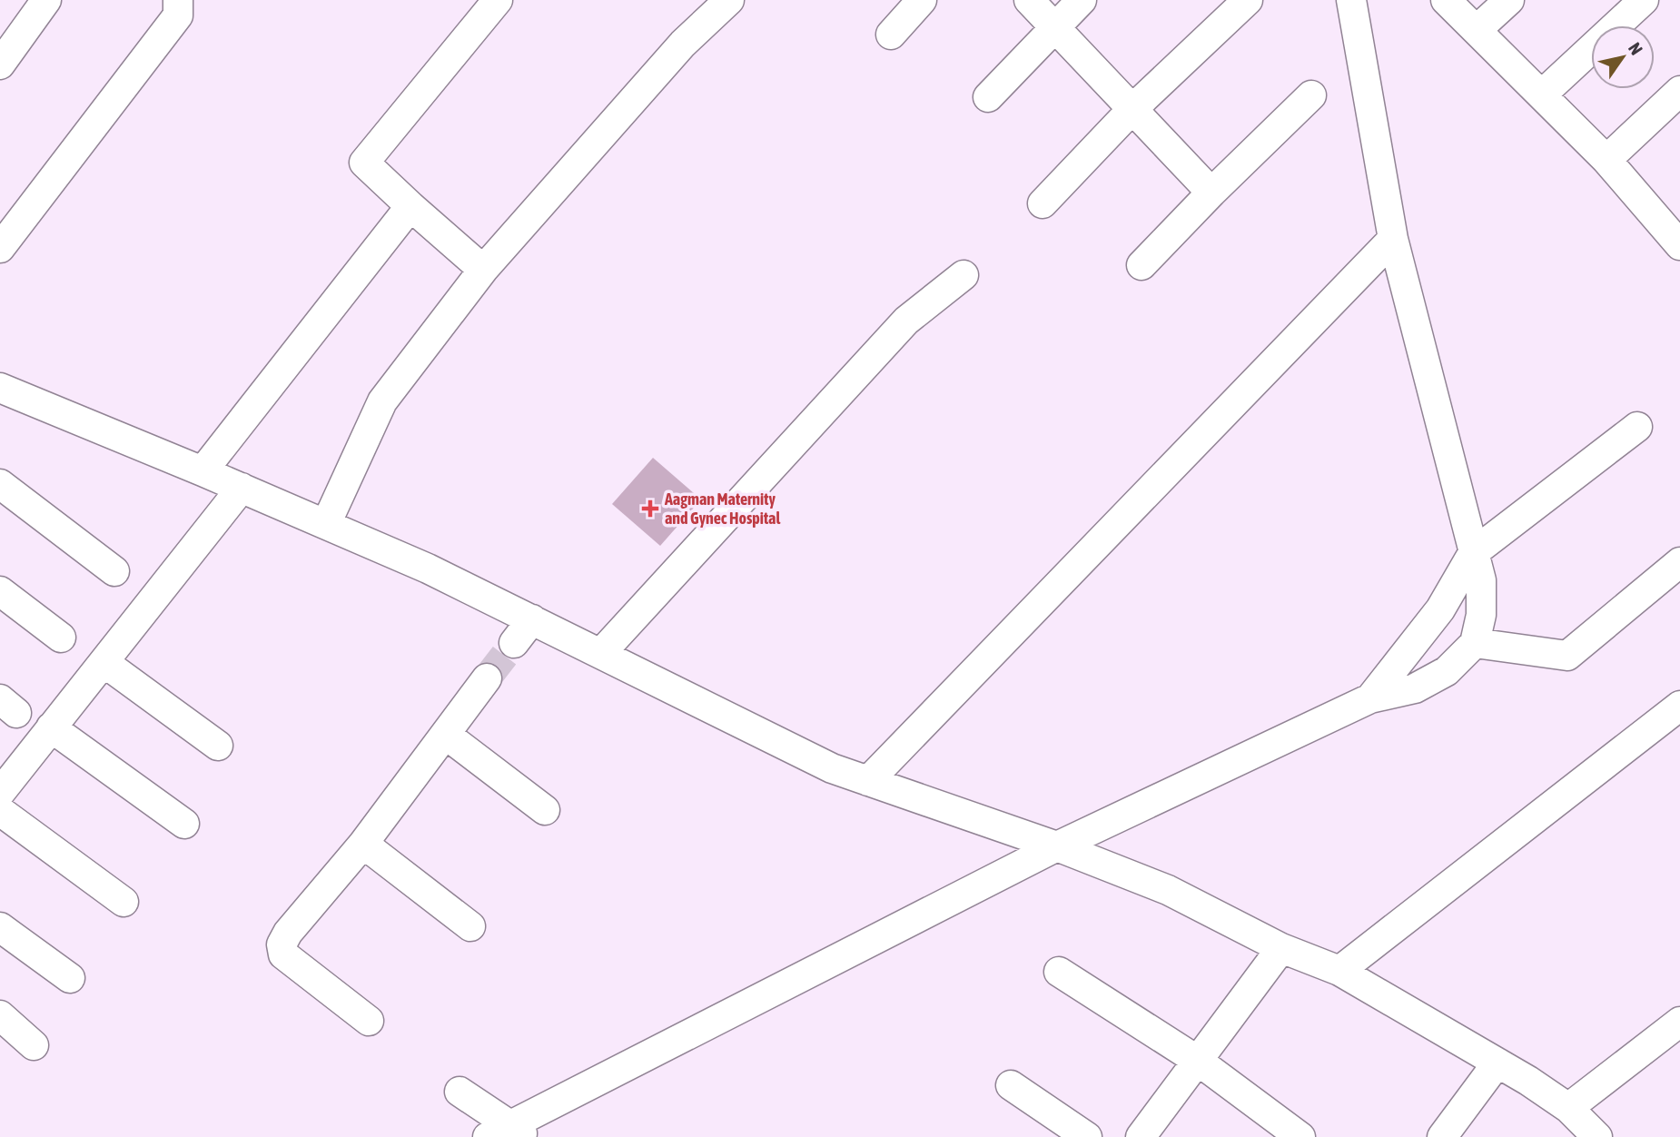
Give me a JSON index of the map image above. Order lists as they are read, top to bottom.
{
  "places": {
    "health": ["Aagman Maternity and Gynec Hospital"]
  },
  "north": "top right"
}
